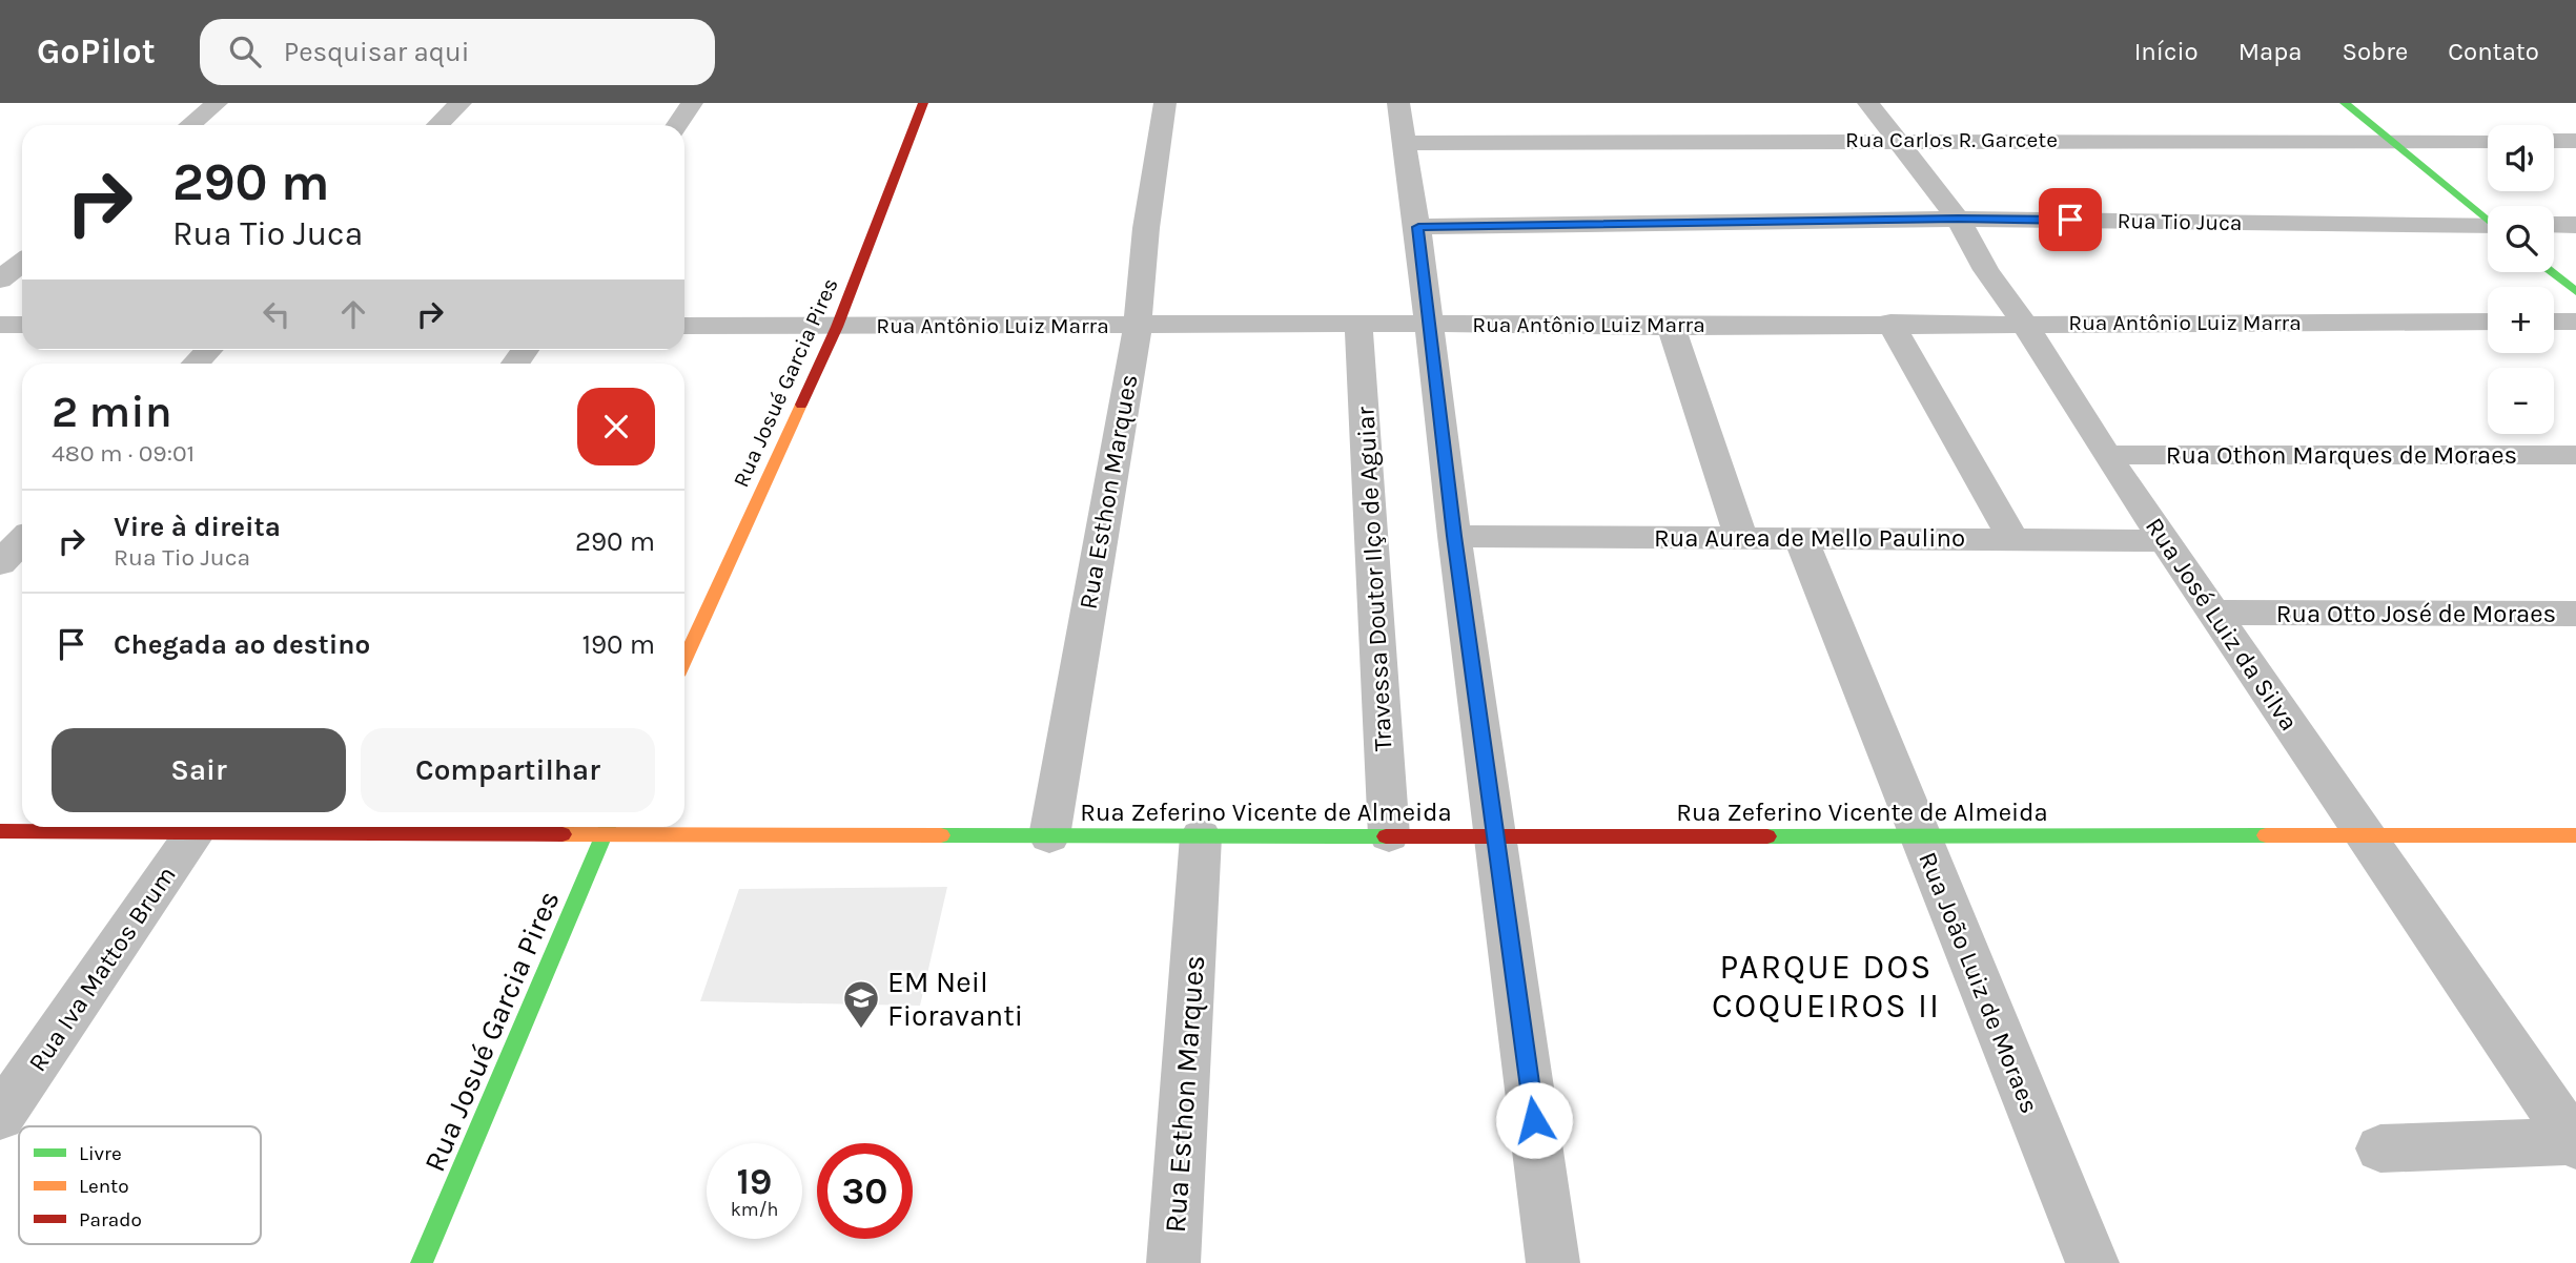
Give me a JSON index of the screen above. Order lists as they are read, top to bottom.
{
  "streets": {
    "street": [
      "Rua Carlos R. Garcete",
      "Rua Tio Juca",
      "Rua Antônio Luiz Marra",
      "Rua Josué Garcia Pires",
      "Rua Othon Marques de Moraes",
      "Rua Esthon Marques",
      "Rua Aurea de Mello Paulino",
      "Travessa Doutor Ilço de Aguiar",
      "Rua Otto José de Moraes",
      "Rua José Luiz da Silva",
      "Rua Zeferino Vicente de Almeida",
      "Rua Iva Mattos Brum",
      "Rua João Luiz de Moraes"
    ]
  },
  "crossings": [
    ["Rua Carlos R. Garcete", "Rua José Luiz da Silva"],
    ["Rua Tio Juca", "Rua José Luiz da Silva"],
    ["Rua Antônio Luiz Marra", "Rua Josué Garcia Pires"],
    ["Rua Antônio Luiz Marra", "Rua Esthon Marques"],
    ["Rua Antônio Luiz Marra", "Travessa Doutor Ilço de Aguiar"],
    ["Rua Antônio Luiz Marra", "Rua José Luiz da Silva"],
    ["Rua Josué Garcia Pires", "Rua Zeferino Vicente de Almeida"],
    ["Rua Othon Marques de Moraes", "Rua José Luiz da Silva"],
    ["Rua Esthon Marques", "Rua Zeferino Vicente de Almeida"],
    ["Rua Aurea de Mello Paulino", "Rua José Luiz da Silva"],
    ["Rua Aurea de Mello Paulino", "Rua João Luiz de Moraes"],
    ["Travessa Doutor Ilço de Aguiar", "Rua Zeferino Vicente de Almeida"],
    ["Rua Otto José de Moraes", "Rua José Luiz da Silva"],
    ["Rua José Luiz da Silva", "Rua Zeferino Vicente de Almeida"],
    ["Rua Zeferino Vicente de Almeida", "Rua João Luiz de Moraes"]
  ],
  "districts": ["PARQUE DOS COQUEIROS II"],
  "places": {
    "school or university": ["EM Neil Fioravanti"]
  },
  "legend": ["Livre", "Lento", "Parado"],
  "page": {
    "header": "GoPilot",
    "search": "Pesquisar aqui",
    "nav": [
      "Início",
      "Mapa",
      "Sobre",
      "Contato"
    ],
    "map_buttons": ["+", "−"],
    "turn": ["290 m", "Rua Tio Juca"],
    "heading": ["2 min", "480 m · 09:01"],
    "list": [
      {
        "name": "Vire à direita",
        "note": "Rua Tio Juca",
        "value": "290 m"
      },
      {
        "name": "Chegada ao destino",
        "value": "190 m"
      }
    ],
    "buttons": ["Sair", "Compartilhar"],
    "speed": "19 km/h",
    "limit": "30"
  }
}
